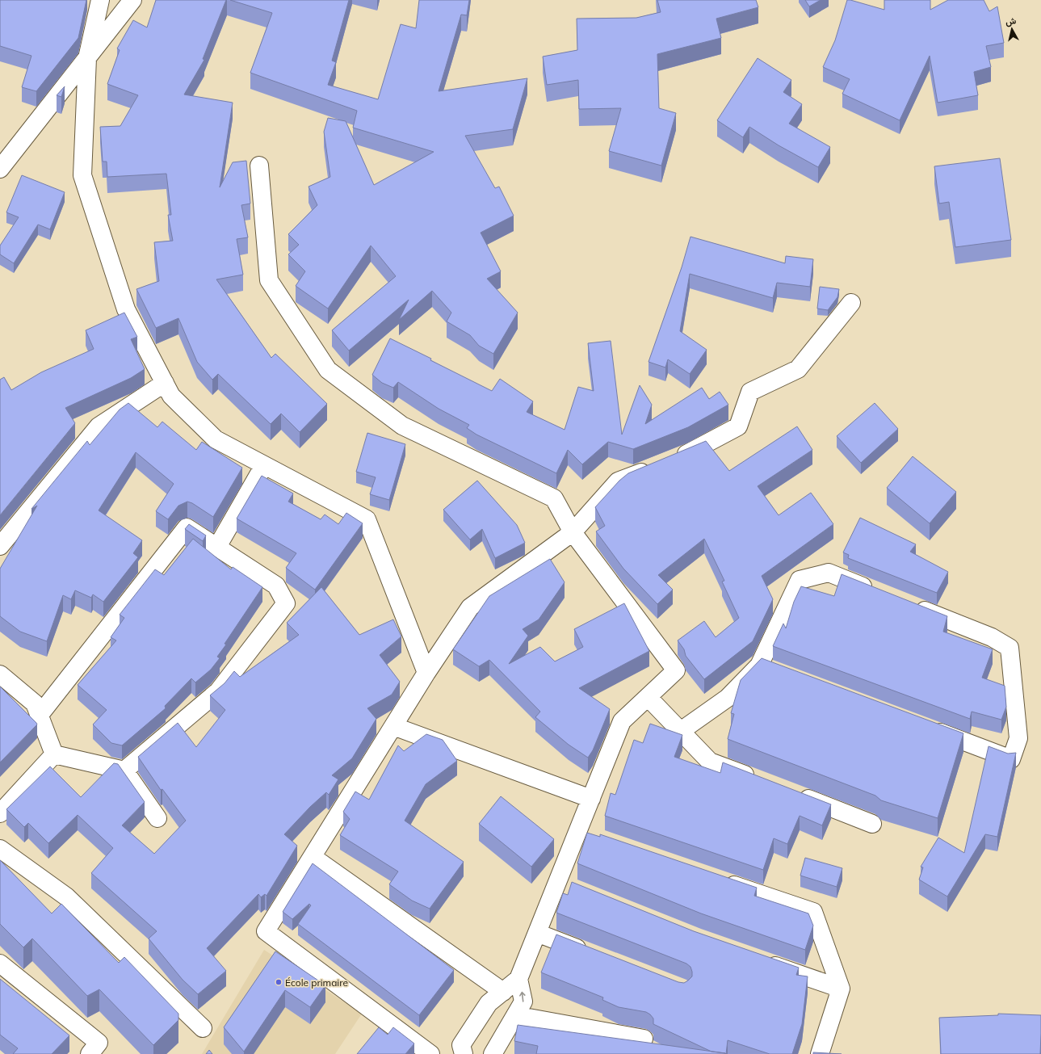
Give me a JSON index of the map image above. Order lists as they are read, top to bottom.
{
  "places": ["École primaire"],
  "north": "top"
}
